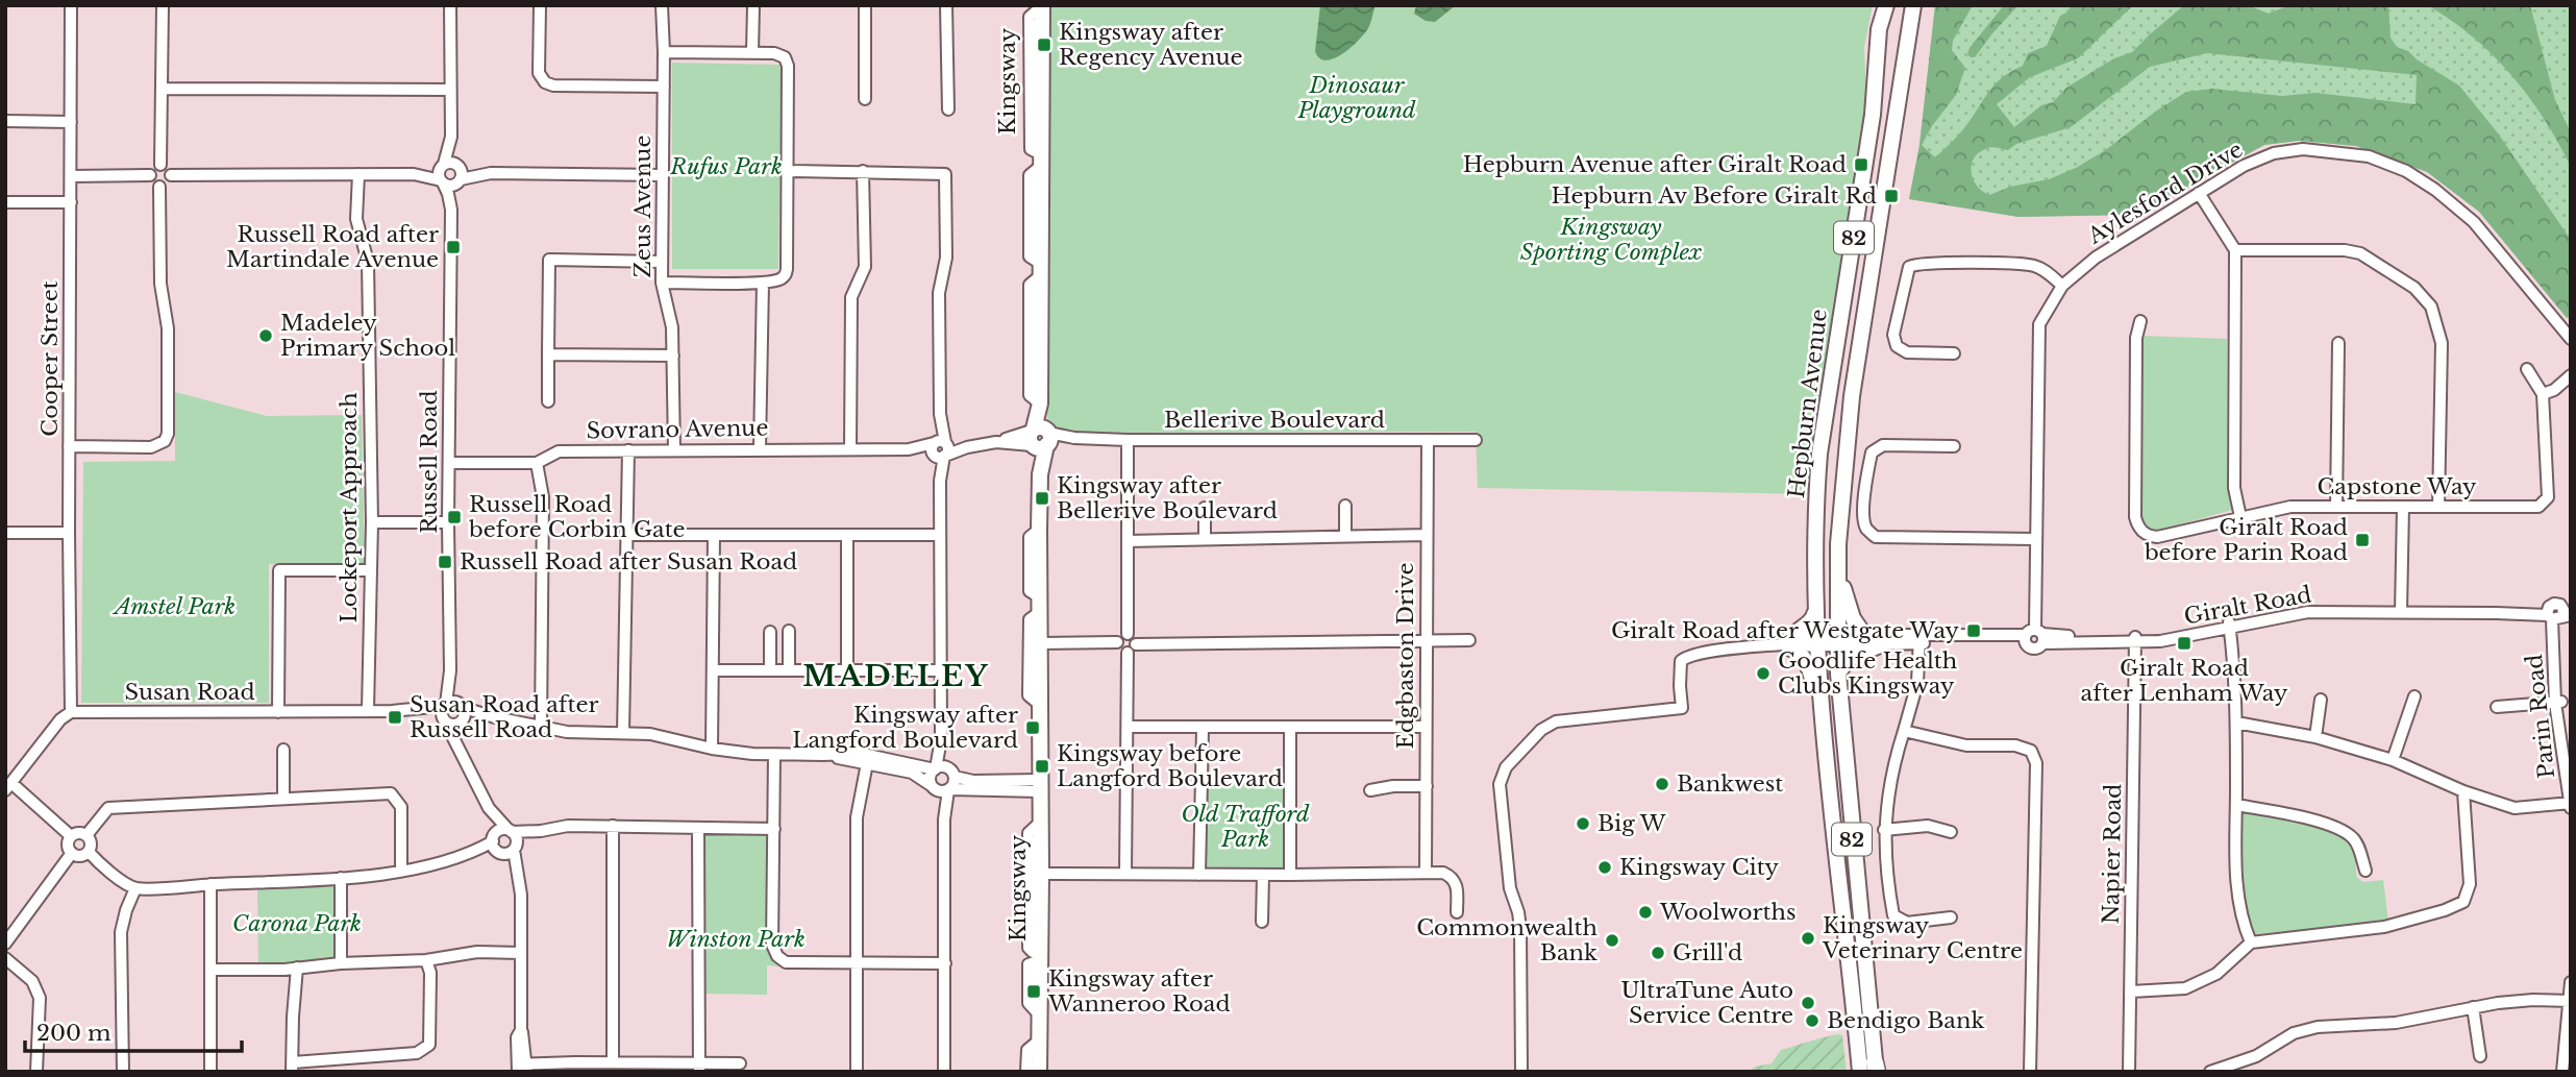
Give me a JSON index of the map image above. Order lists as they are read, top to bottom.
{
  "streets": {
    "main road": ["Kingsway", "82", "Hepburn Avenue"],
    "street": [
      "Aylesford Drive",
      "Zeus Avenue",
      "Cooper Street",
      "Bellerive Boulevard",
      "Sovrano Avenue",
      "Russell Road",
      "Capstone Way",
      "Lockeport Approach",
      "Giralt Road",
      "Edgbaston Drive",
      "Susan Road",
      "Parin Road",
      "Napier Road"
    ]
  },
  "crossings": [
    ["Kingsway", "Bellerive Boulevard"],
    ["Kingsway", "Sovrano Avenue"],
    ["Aylesford Drive", "Giralt Road"],
    ["Zeus Avenue", "Sovrano Avenue"],
    ["Cooper Street", "Susan Road"],
    ["Hepburn Avenue", "Giralt Road"],
    ["Bellerive Boulevard", "Sovrano Avenue"],
    ["Bellerive Boulevard", "Edgbaston Drive"],
    ["Sovrano Avenue", "Russell Road"],
    ["Russell Road", "Susan Road"],
    ["Lockeport Approach", "Susan Road"],
    ["Giralt Road", "Parin Road"],
    ["Giralt Road", "Napier Road"]
  ],
  "districts": ["MADELEY"],
  "parks": [
    "Dinosaur Playground",
    "Rufus Park",
    "Kingsway Sporting Complex",
    "Amstel Park",
    "Old Trafford Park",
    "Carona Park",
    "Winston Park"
  ],
  "places": {
    "transit": [
      "Kingsway after Regency Avenue",
      "Hepburn Avenue after Giralt Road",
      "Hepburn Av Before Giralt Rd",
      "Russell Road after Martindale Avenue",
      "Kingsway after Bellerive Boulevard",
      "Russell Road before Corbin Gate",
      "Giralt Road before Parin Road",
      "Russell Road after Susan Road",
      "Giralt Road after Westgate Way",
      "Giralt Road after Lenham Way",
      "Susan Road after Russell Road",
      "Kingsway after Langford Boulevard",
      "Kingsway before Langford Boulevard",
      "Kingsway after Wanneroo Road"
    ],
    "other": [
      "Madeley Primary School",
      "Goodlife Health Clubs Kingsway",
      "Bankwest",
      "Big W",
      "Kingsway City",
      "Woolworths",
      "Kingsway Veterinary Centre",
      "Commonwealth Bank",
      "Grill'd",
      "UltraTune Auto Service Centre",
      "Bendigo Bank"
    ]
  },
  "scale_bar": "200 m"
}
